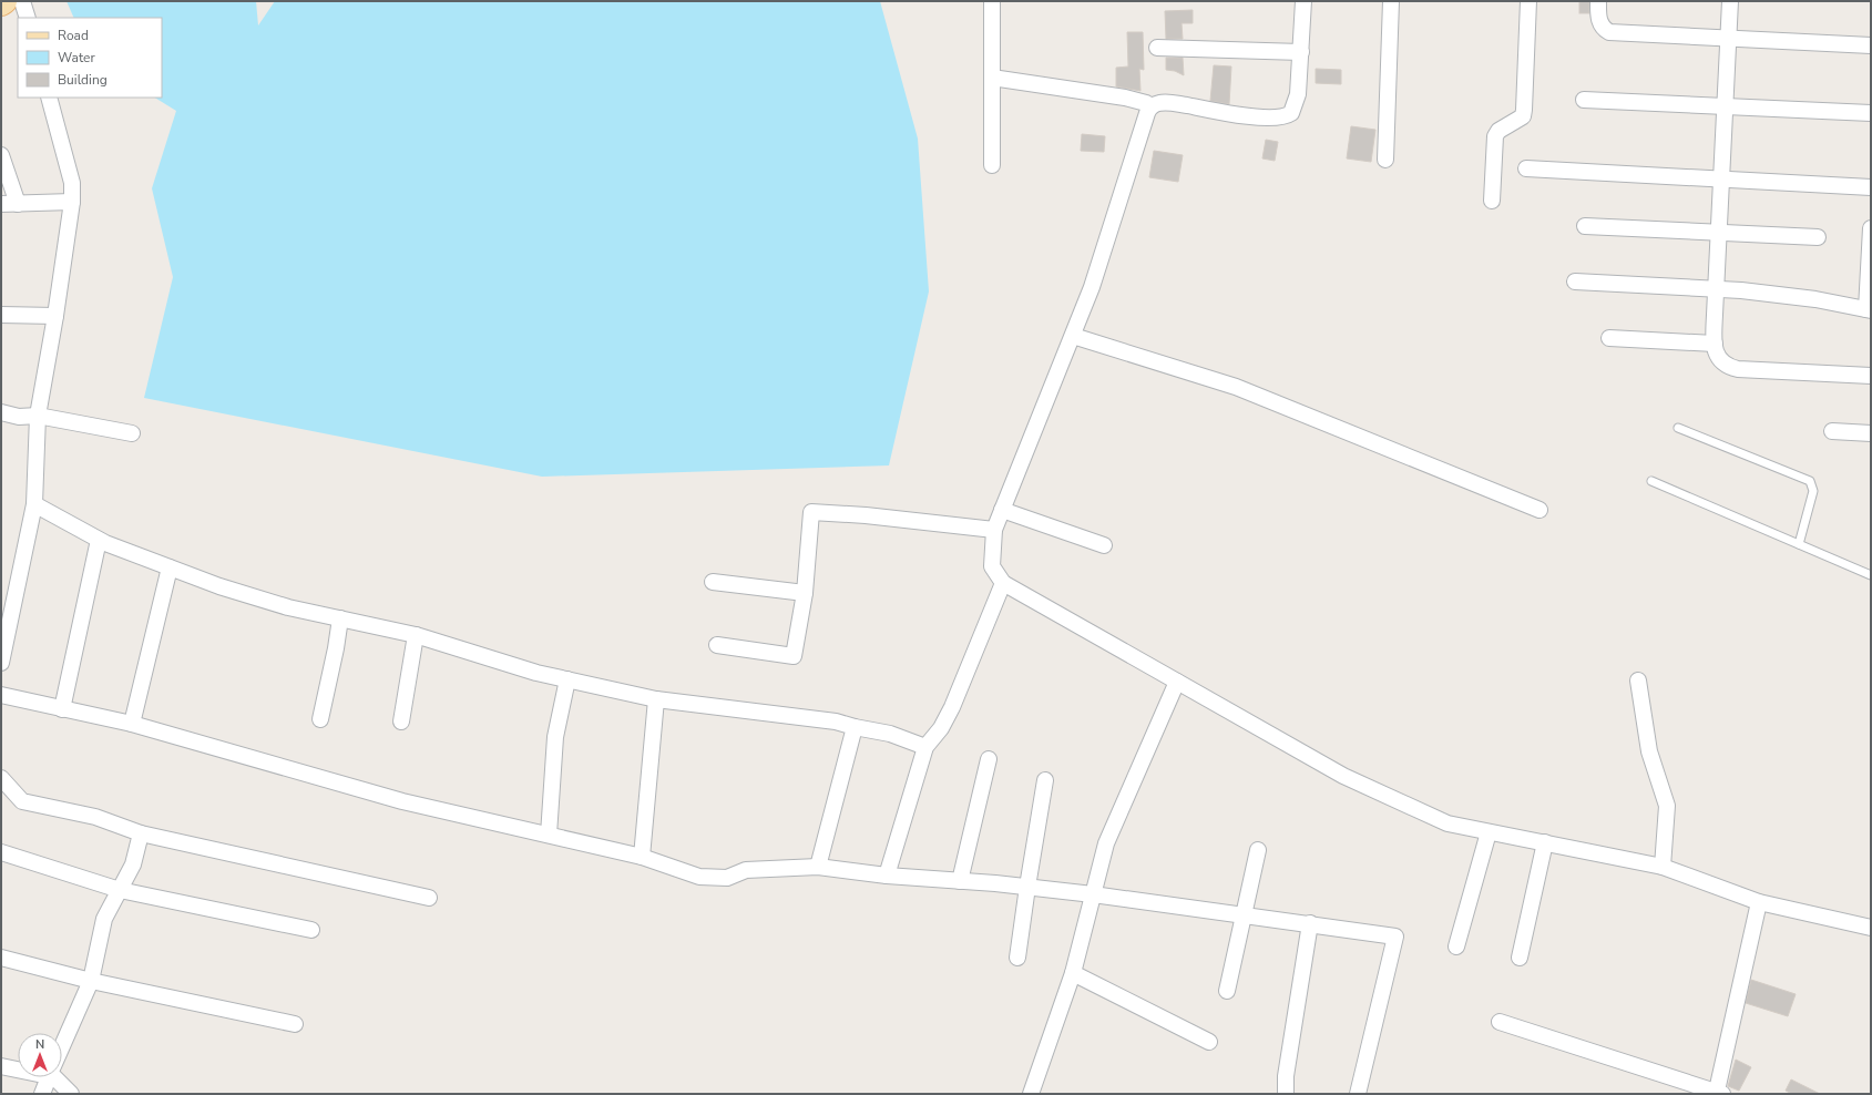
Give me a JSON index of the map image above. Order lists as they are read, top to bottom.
{
  "legend": ["Road", "Water", "Building"],
  "north": "top"
}
